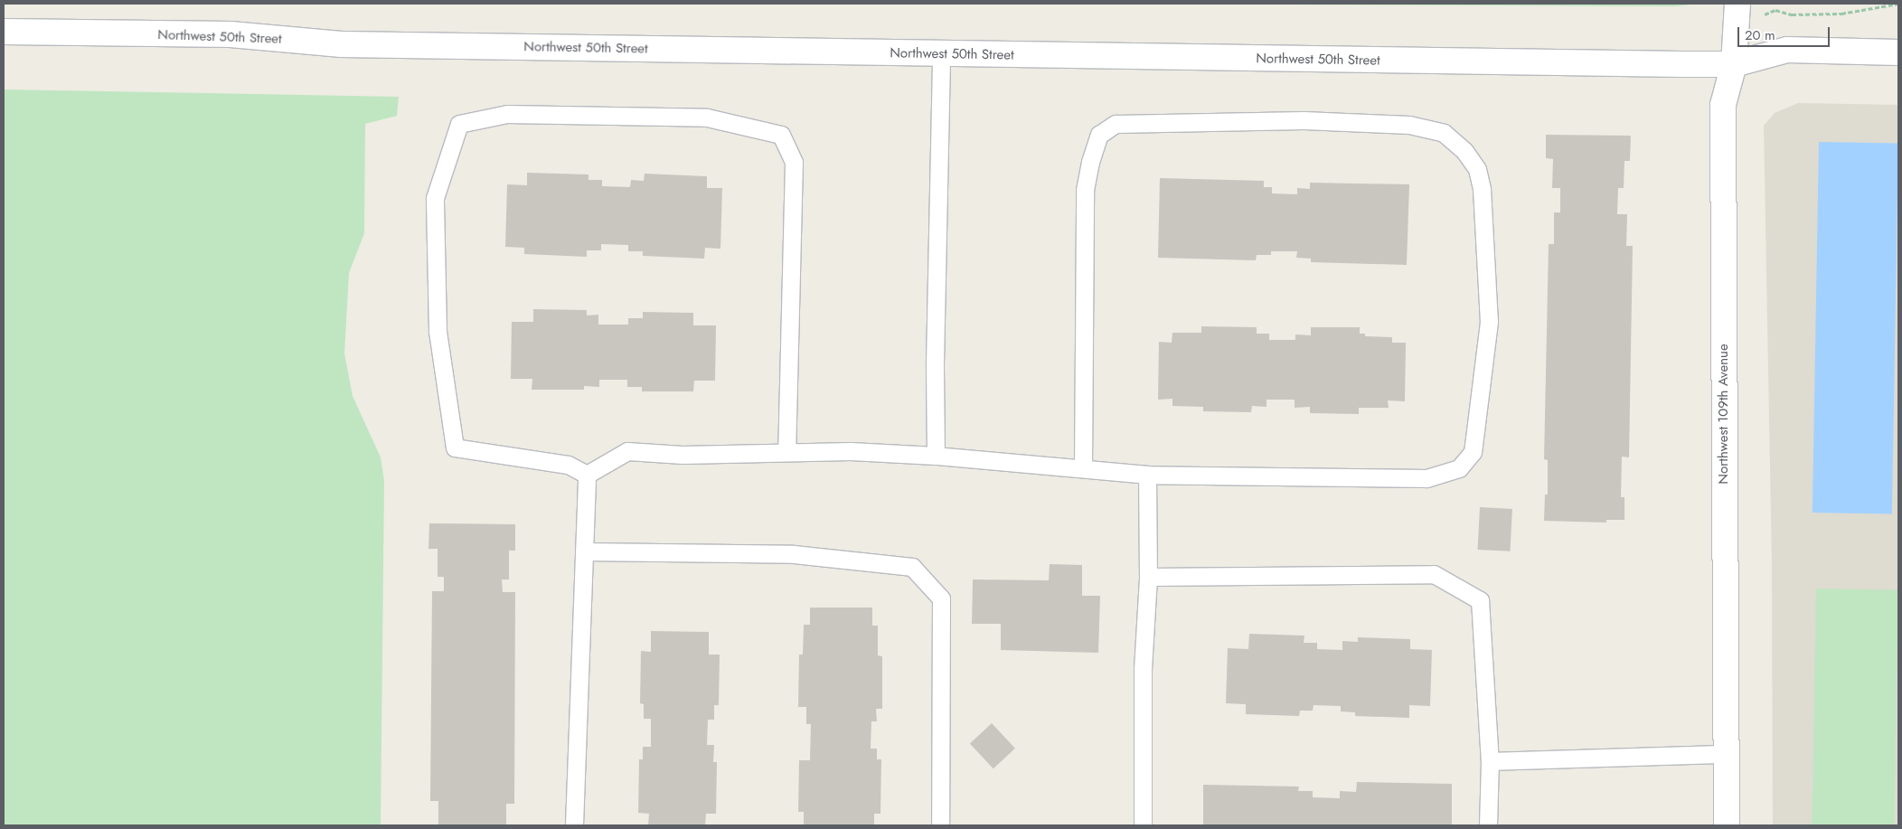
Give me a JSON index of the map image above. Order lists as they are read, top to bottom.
{
  "streets": {
    "street": ["Northwest 50th Street", "Northwest 109th Avenue"]
  },
  "crossings": [
    ["Northwest 50th Street", "Northwest 109th Avenue"]
  ],
  "scale_bar": "20 m"
}
